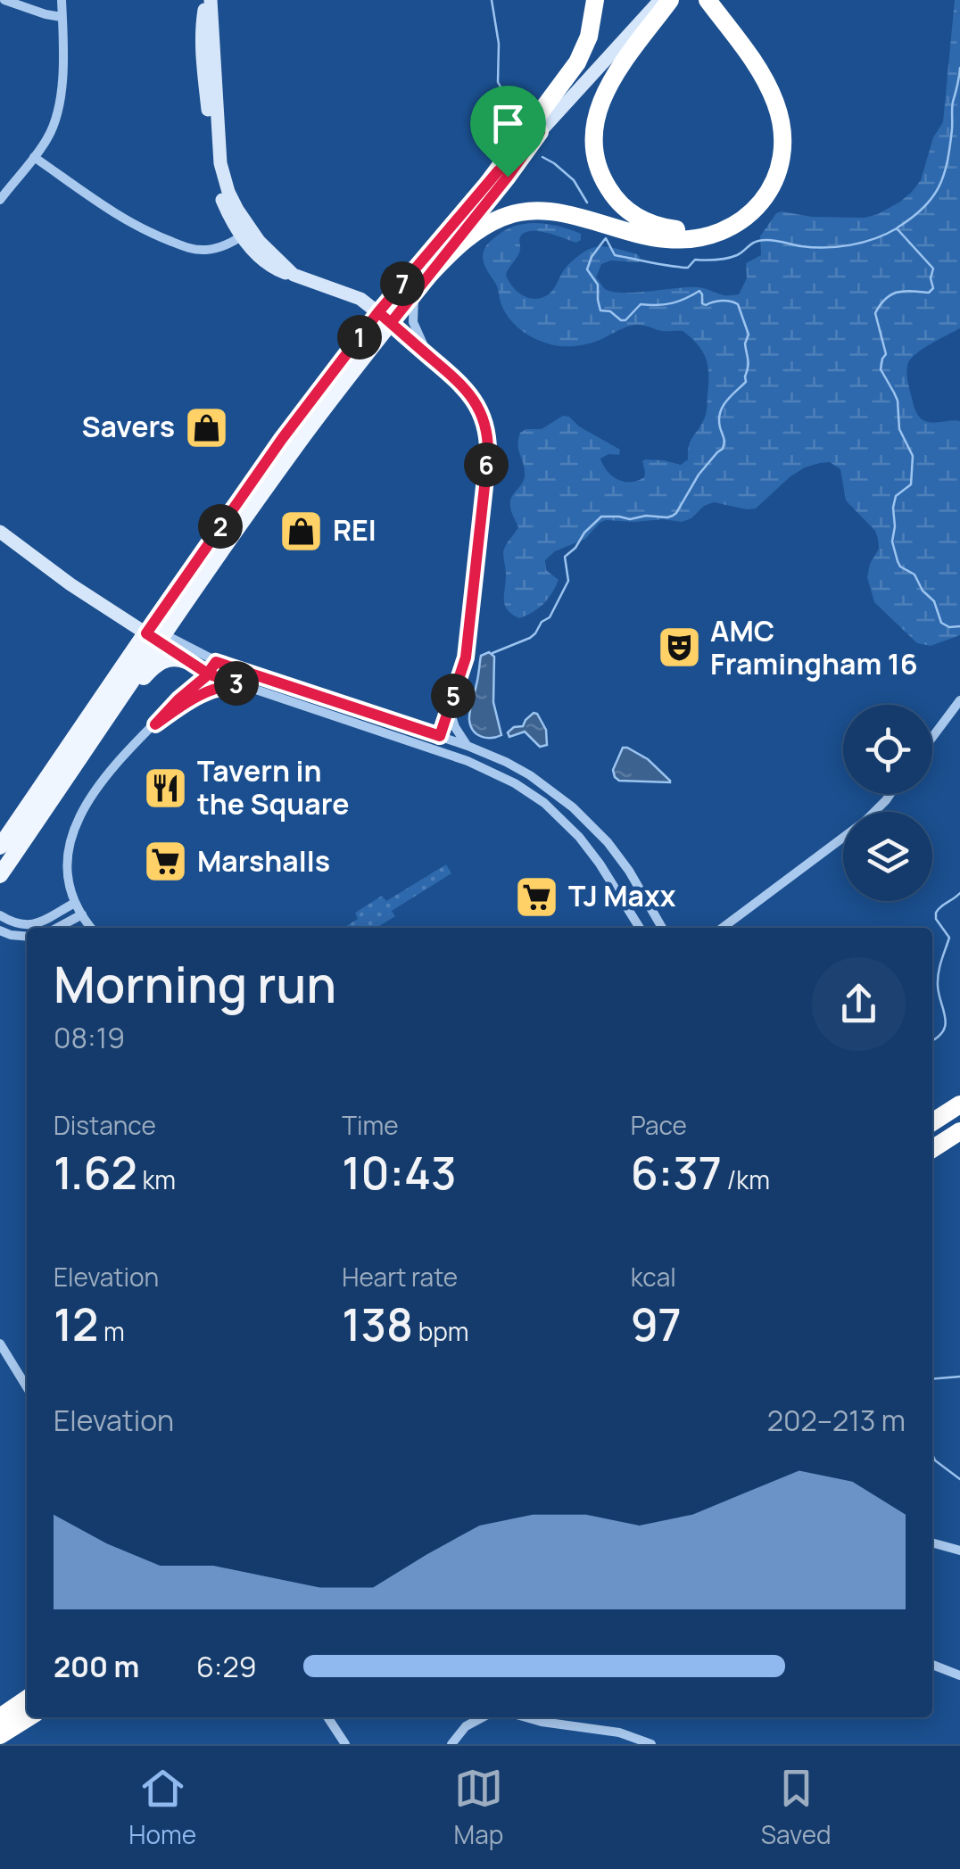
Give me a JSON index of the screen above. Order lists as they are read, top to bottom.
{
  "places": {
    "shop": ["Savers", "REI"],
    "theatre": ["AMC Framingham 16"],
    "restaurant": ["Tavern in the Square"],
    "supermarket": ["Marshalls", "TJ Maxx"]
  },
  "page": {
    "pins": [
      "7",
      "1",
      "6",
      "2",
      "3",
      "5"
    ],
    "heading": ["Morning run", "08:19"],
    "stats": [
      ["Distance", "1.62 km"],
      ["Time", "10:43"],
      ["Pace", "6:37 /km"],
      ["Elevation", "12 m"],
      ["Heart rate", "138 bpm"],
      ["kcal", "97"]
    ],
    "chart": ["Elevation", "202–213 m"],
    "list": [
      {
        "name": "200 m",
        "note": "6:29"
      }
    ],
    "tabs": ["Home", "Map", "Saved"]
  }
}
